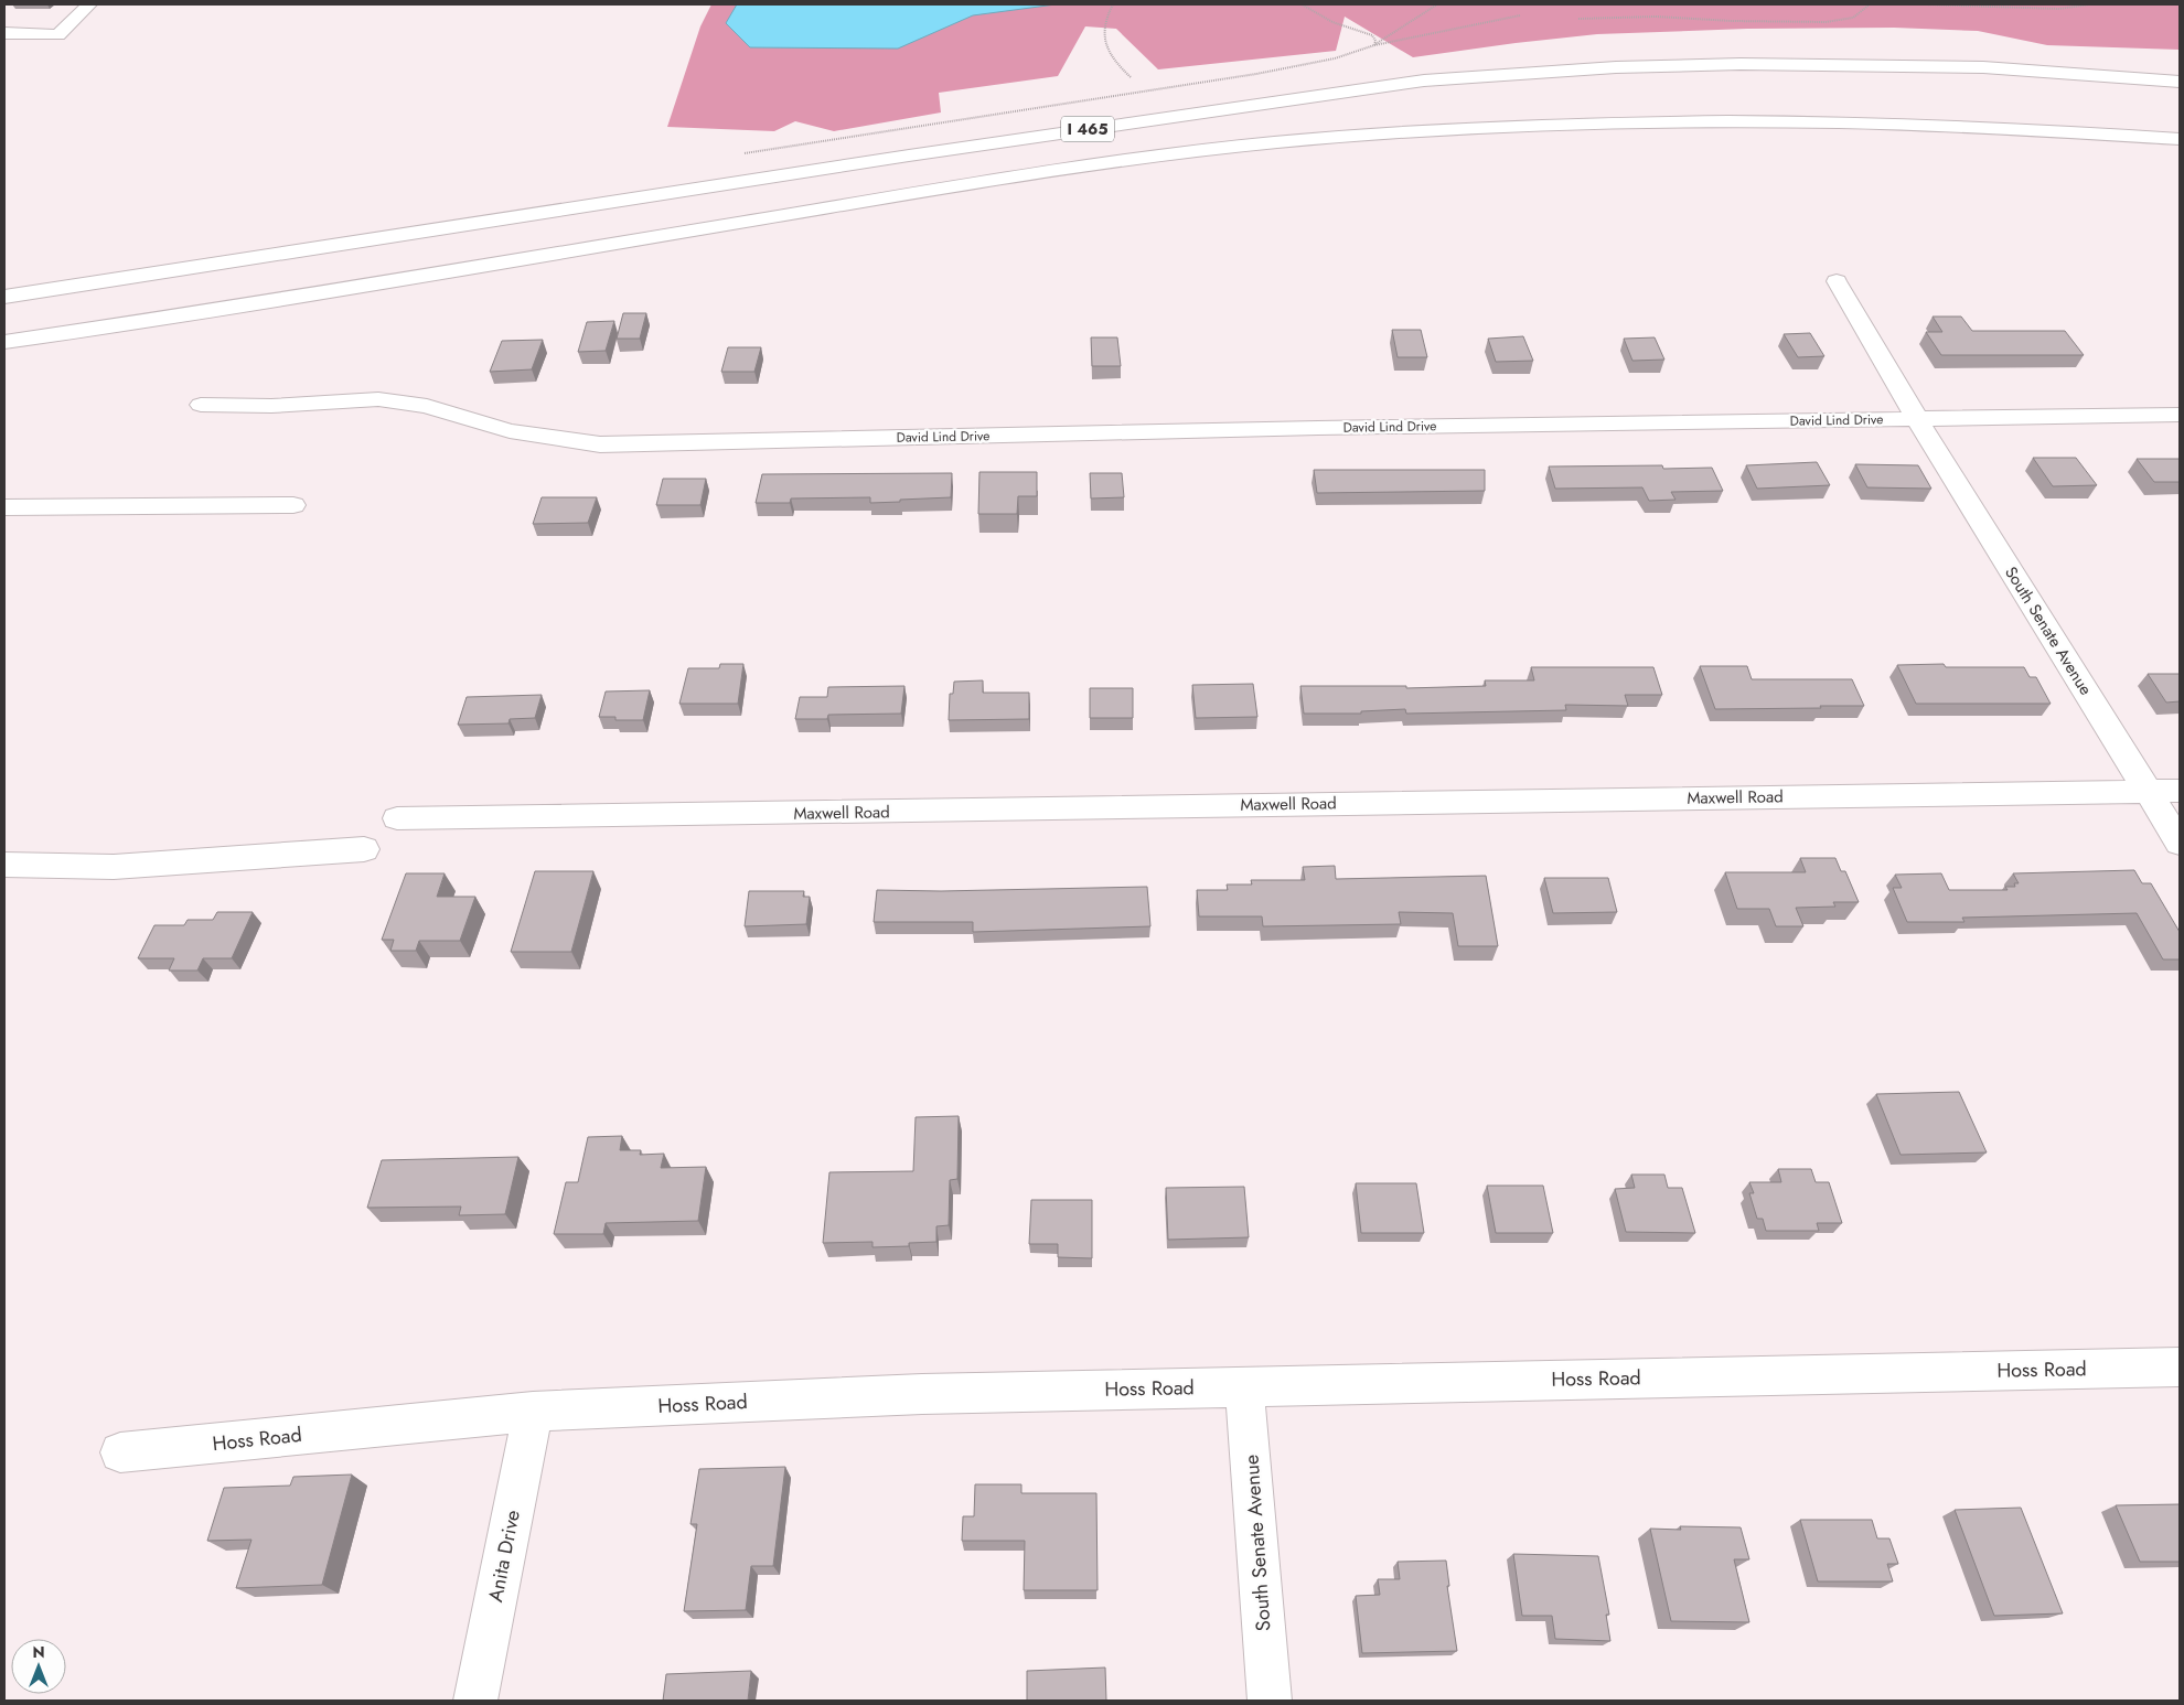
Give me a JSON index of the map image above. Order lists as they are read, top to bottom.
{
  "streets": {
    "main road": [
      "I 465",
      "David Lind Drive",
      "South Senate Avenue",
      "Maxwell Road",
      "Hoss Road",
      "Anita Drive"
    ]
  },
  "crossings": [
    ["David Lind Drive", "South Senate Avenue"],
    ["South Senate Avenue", "Maxwell Road"],
    ["South Senate Avenue", "Hoss Road"],
    ["Hoss Road", "Anita Drive"]
  ],
  "north": "top"
}
